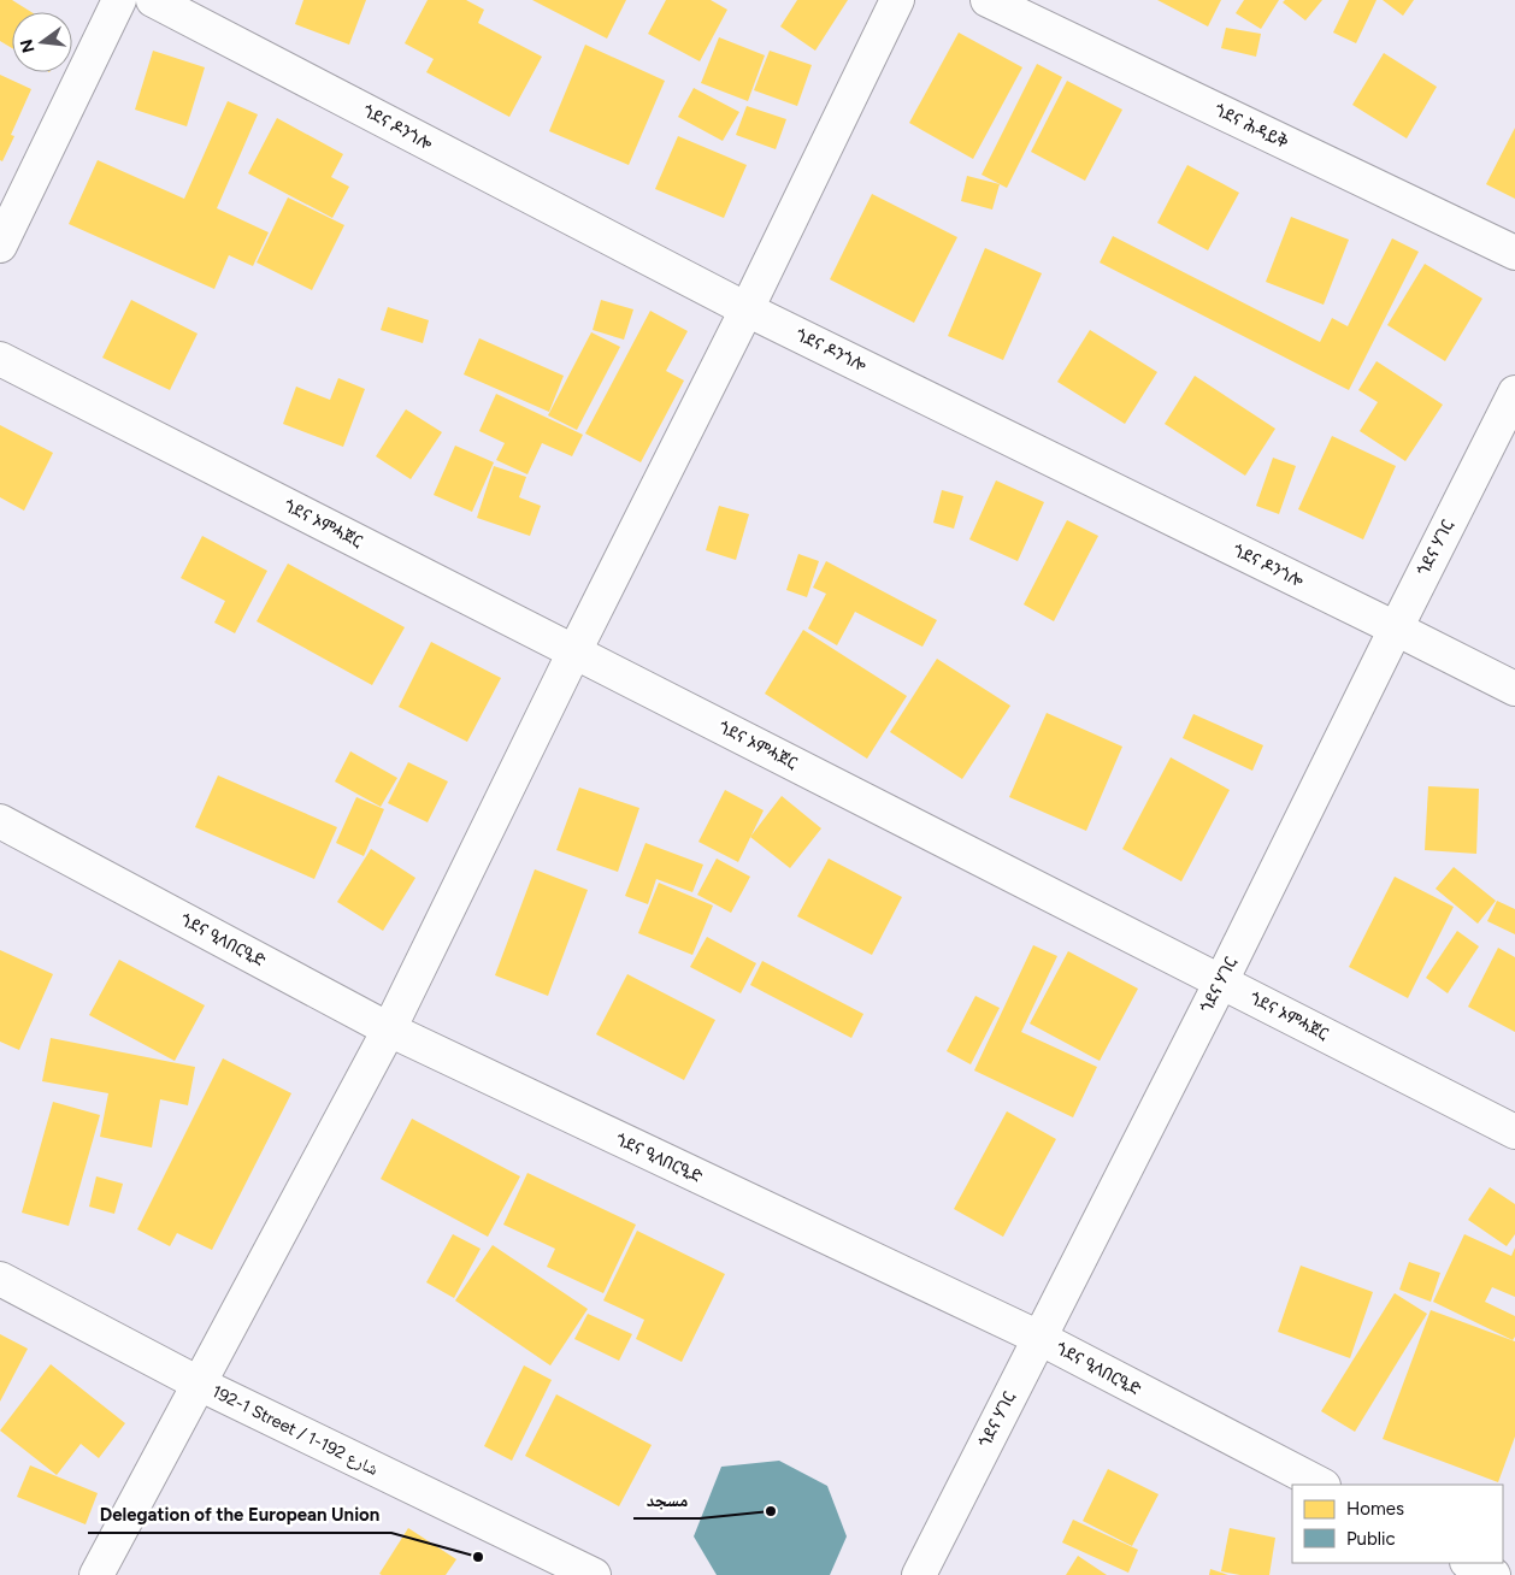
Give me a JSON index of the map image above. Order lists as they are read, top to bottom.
{
  "streets": {
    "street": [
      "ጎደና ሕዳይቅ",
      "ጎደና ዶንጎሎ",
      "ጎደና ኦምሓጀር",
      "ጎደና ሃገር",
      "ጎደና ዒላበርዒድ",
      "192-1 Street / شارع 192-1"
    ]
  },
  "crossings": [
    ["ጎደና ዶንጎሎ", "ጎደና ሃገር"],
    ["ጎደና ኦምሓጀር", "ጎደና ሃገር"],
    ["ጎደና ሃገር", "ጎደና ዒላበርዒድ"]
  ],
  "places": ["مسجد", "Delegation of the European Union"],
  "legend": ["Homes", "Public"],
  "north": "left"
}
